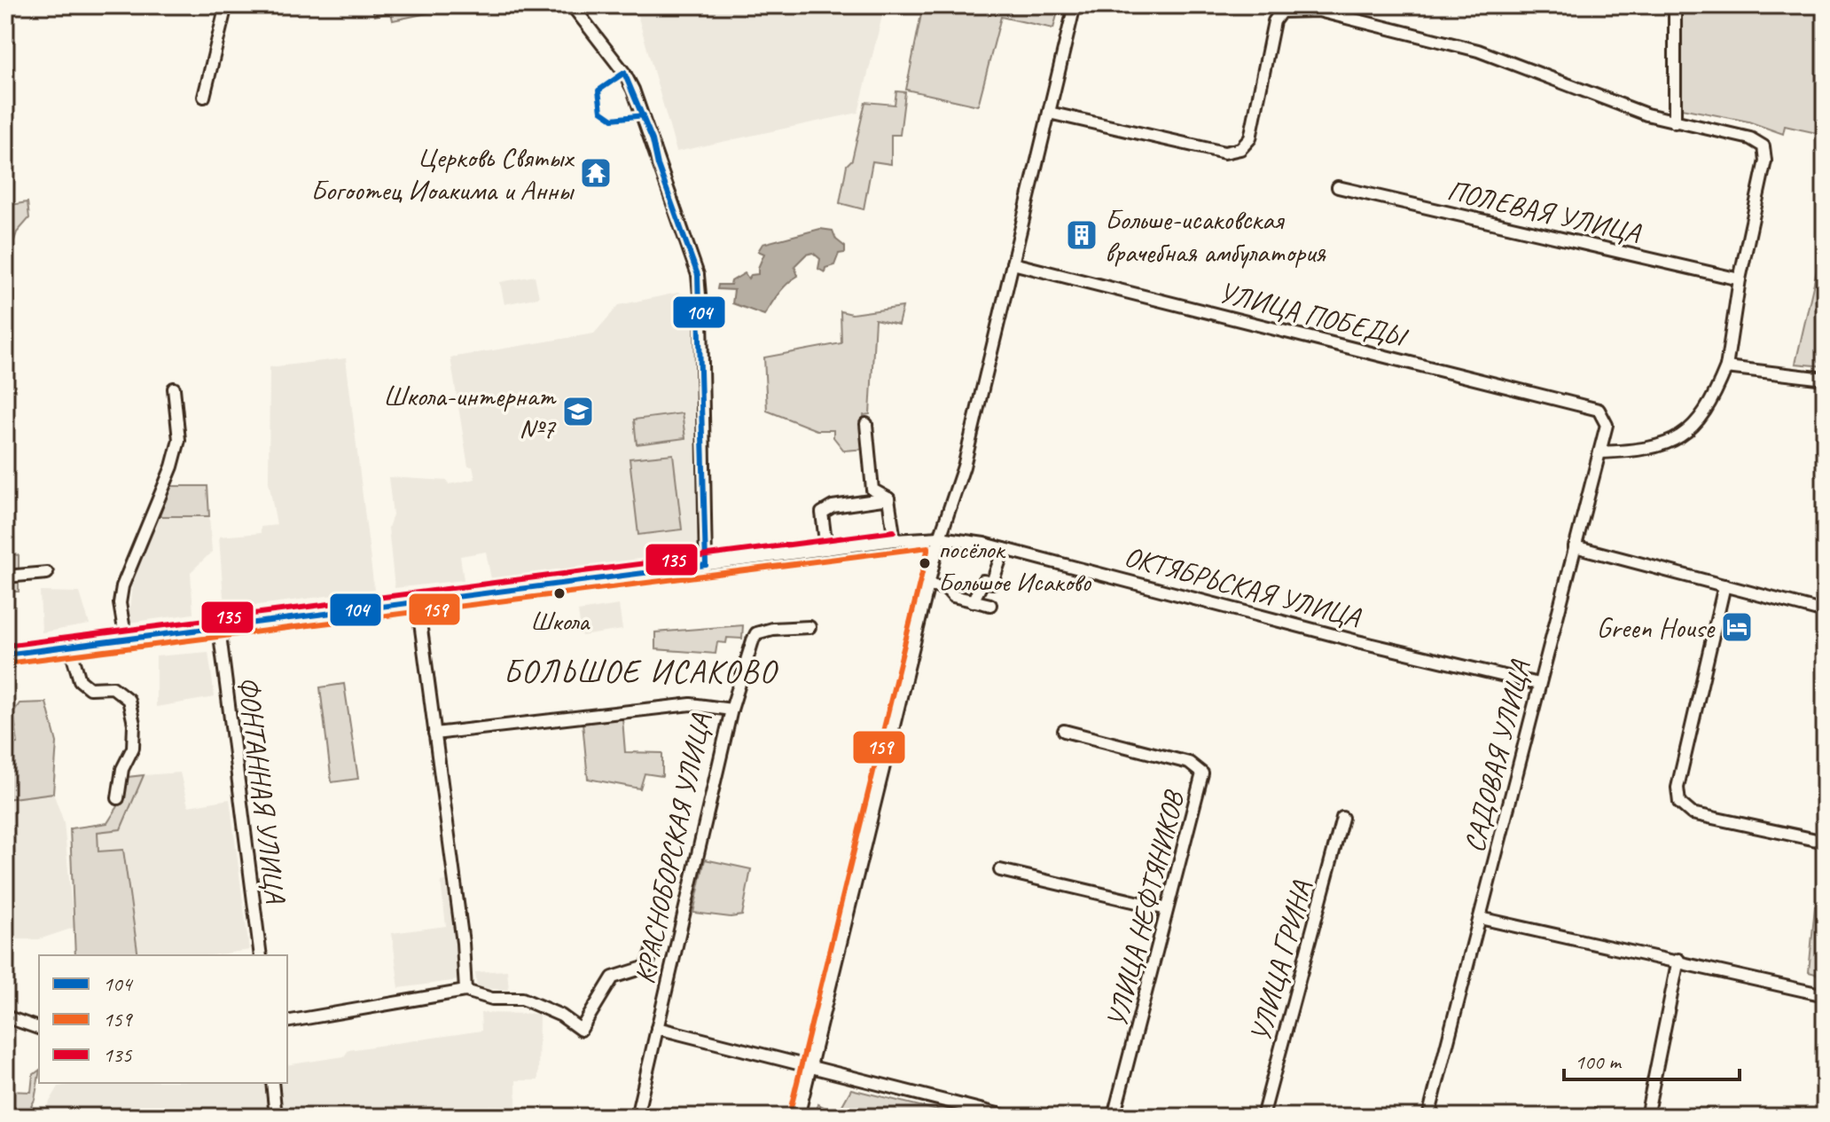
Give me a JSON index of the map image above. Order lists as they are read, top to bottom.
{
  "streets": {
    "street": [
      "ПОЛЕВАЯ УЛИЦА",
      "УЛИЦА ПОБЕДЫ",
      "ОКТЯБРЬСКАЯ УЛИЦА",
      "САДОВАЯ УЛИЦА",
      "ФОНТАННАЯ УЛИЦА",
      "КРАСНОБОРСКАЯ УЛИЦА",
      "УЛИЦА НЕФТЯНИКОВ",
      "УЛИЦА ГРИНА"
    ]
  },
  "crossings": [
    ["УЛИЦА ПОБЕДЫ", "САДОВАЯ УЛИЦА"],
    ["ОКТЯБРЬСКАЯ УЛИЦА", "САДОВАЯ УЛИЦА"],
    ["ОКТЯБРЬСКАЯ УЛИЦА", "ФОНТАННАЯ УЛИЦА"]
  ],
  "districts": ["БОЛЬШОЕ ИСАКОВО"],
  "places": {
    "temple": ["Церковь Святых Богоотец Иоакима и Анны"],
    "building": ["Больше-исаковская врачебная амбулатория"],
    "school or university": ["Школа-интернат №7"],
    "other": ["посёлок Большое Исаково", "Школа"],
    "hotel": ["Green House"]
  },
  "lines": ["transit line 104", "transit line 135", "transit line 159"],
  "legend": ["104", "159", "135"],
  "scale_bar": "100 m"
}
